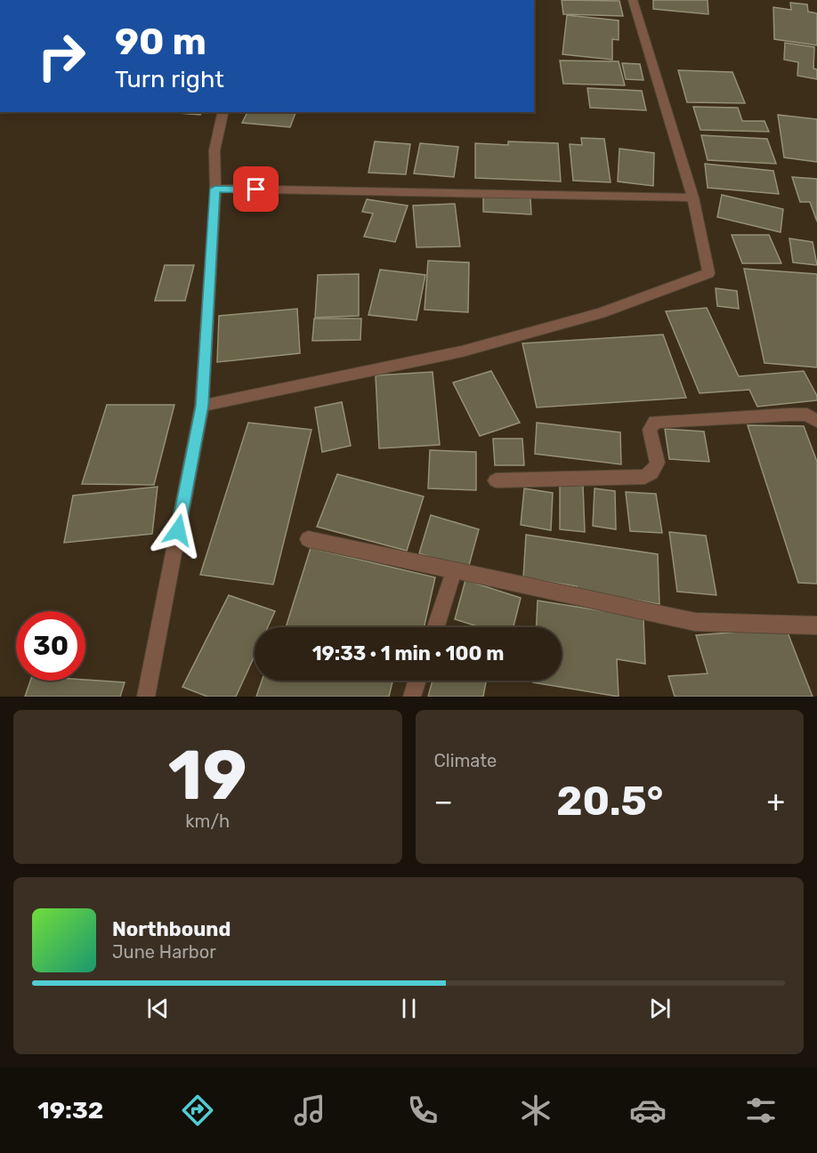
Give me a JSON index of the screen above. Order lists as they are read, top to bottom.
{
  "page": {
    "turn": ["90 m", "Turn right"],
    "limit": "30",
    "trip": "19:33 · 1 min · 100 m",
    "tile": [
      ["19", "km/h"],
      "Climate"
    ],
    "heat": ["−", "20.5°", "+"],
    "song": ["Northbound", "June Harbor"],
    "tabs": "19:32"
  }
}
